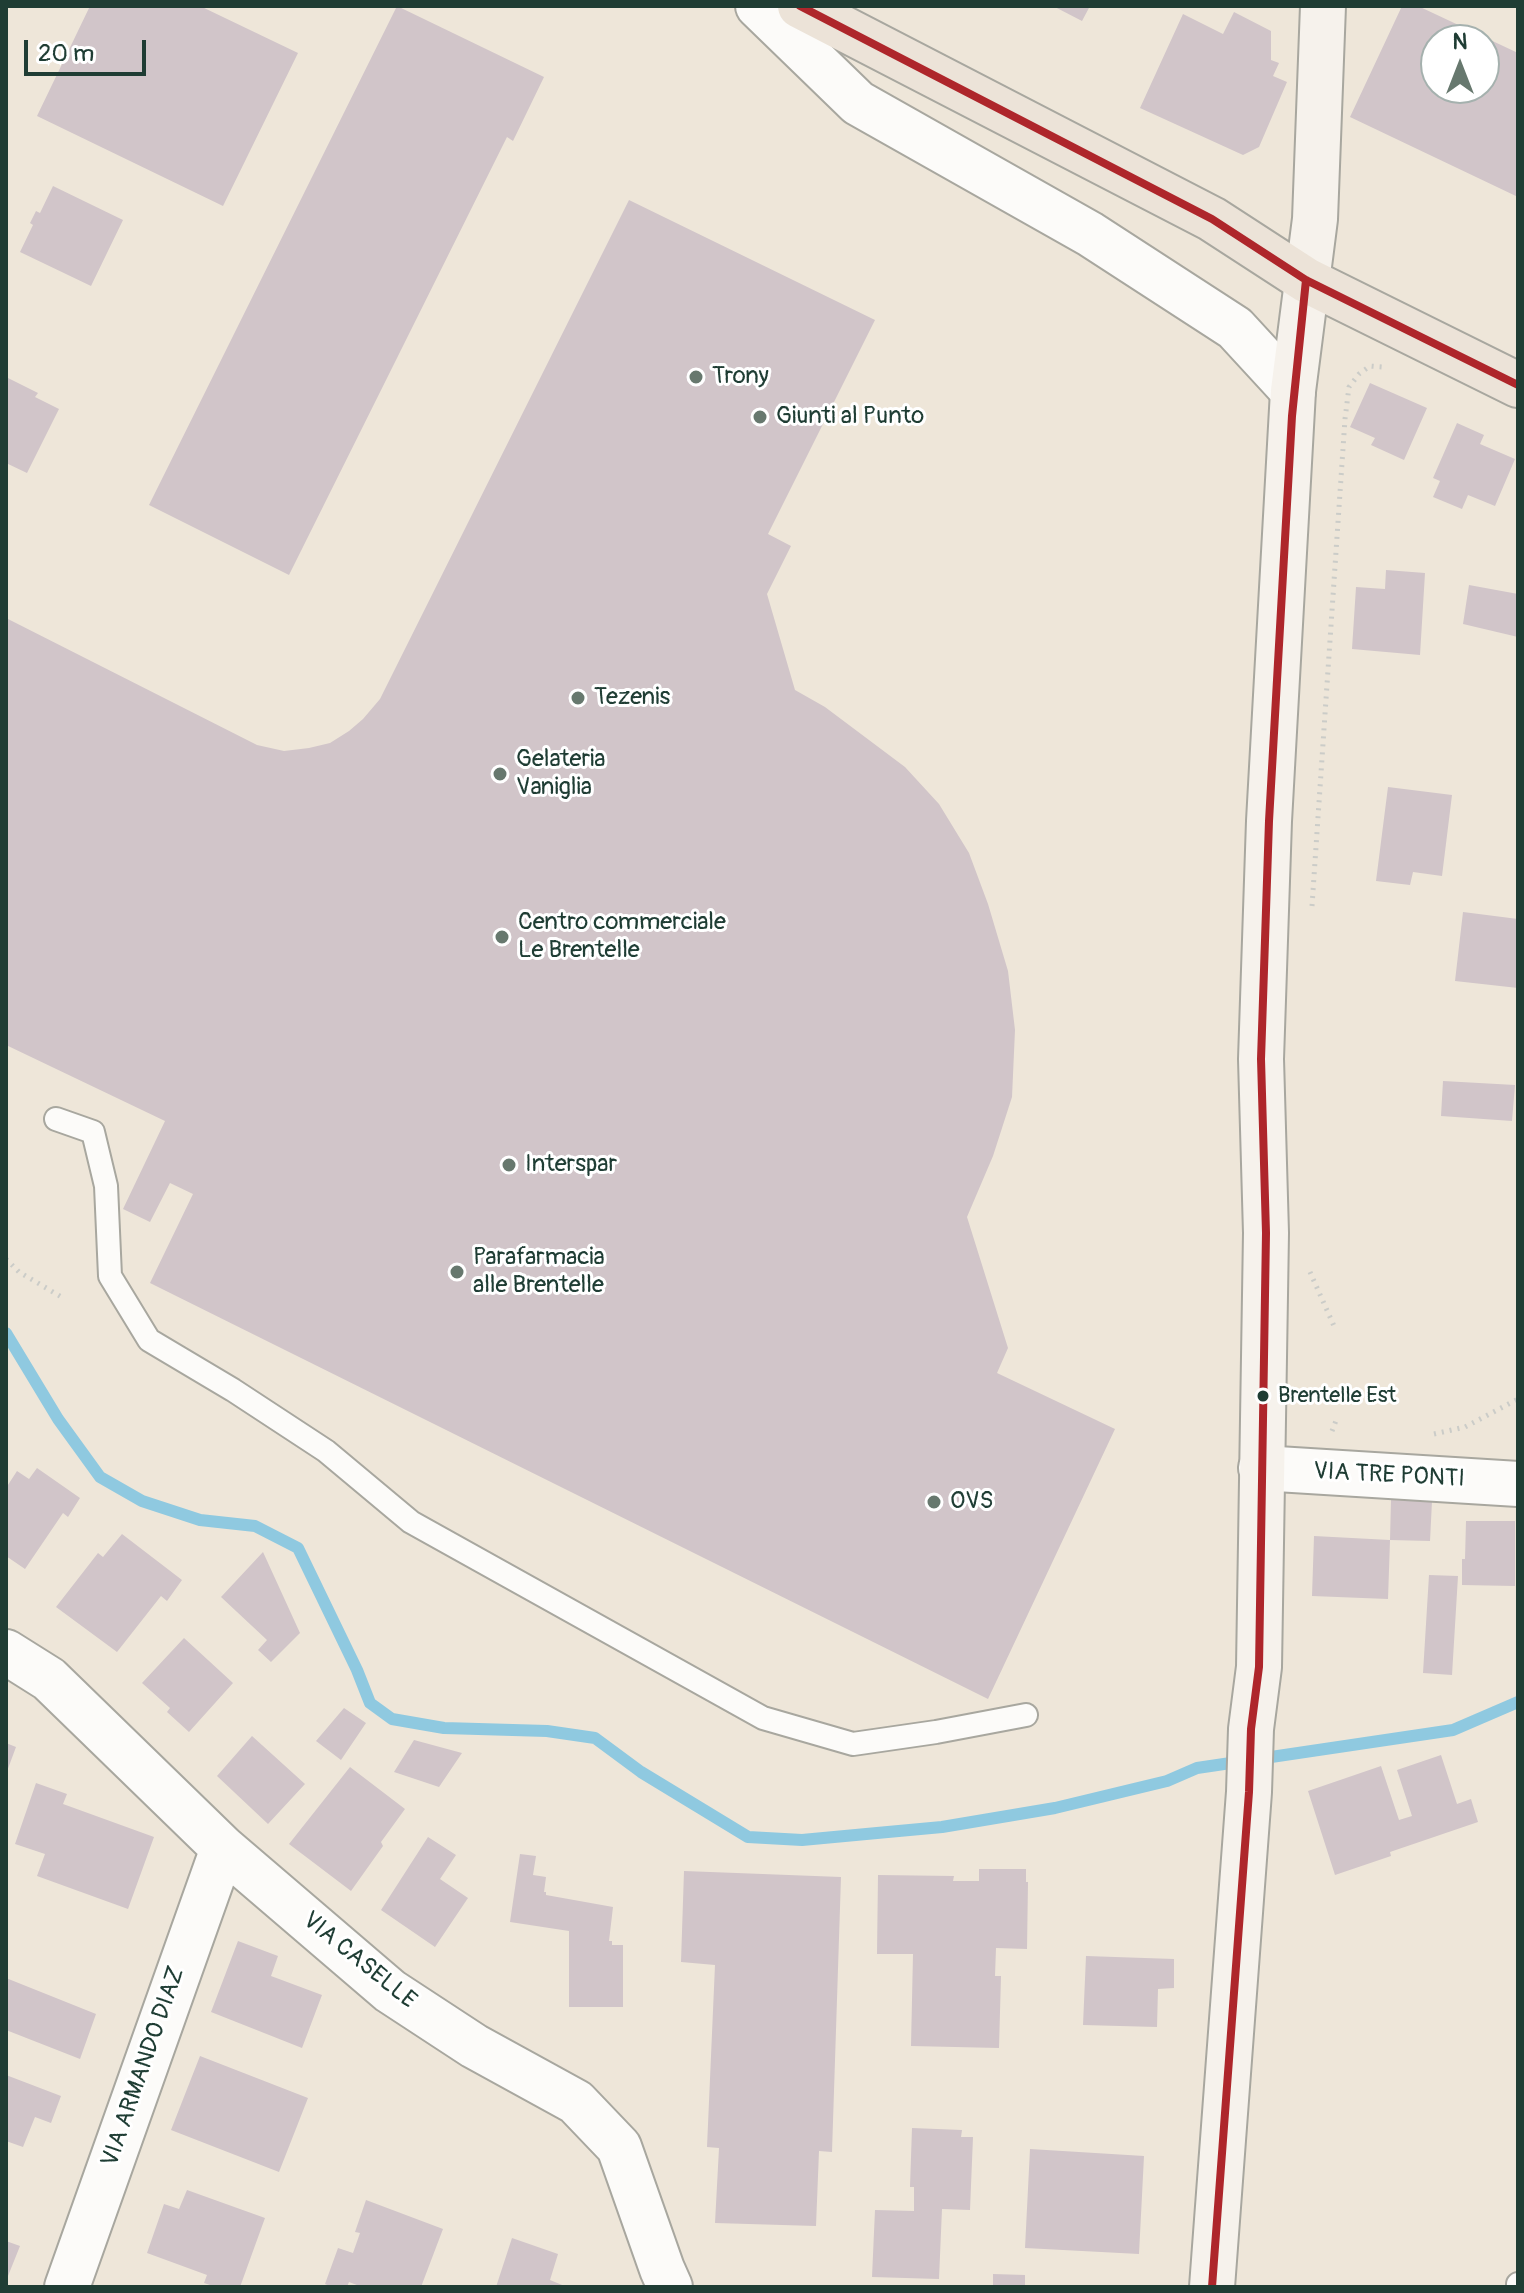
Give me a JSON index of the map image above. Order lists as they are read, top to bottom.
{
  "streets": {
    "street": ["VIA TRE PONTI", "VIA CASELLE", "VIA ARMANDO DIAZ"]
  },
  "crossings": [
    ["VIA CASELLE", "VIA ARMANDO DIAZ"]
  ],
  "places": [
    "Trony",
    "Giunti al Punto",
    "Tezenis",
    "Gelateria Vaniglia",
    "Centro commerciale Le Brentelle",
    "Interspar",
    "Parafarmacia alle Brentelle",
    "Brentelle Est",
    "OVS"
  ],
  "scale_bar": "20 m",
  "north": "top"
}
